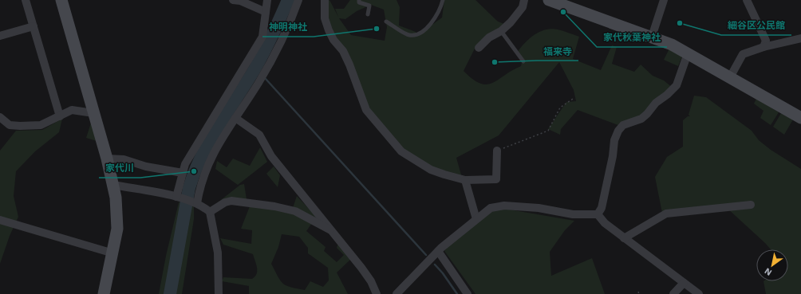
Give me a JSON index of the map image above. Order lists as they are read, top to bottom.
{
  "places": [
    "家代秋葉神社",
    "細谷区公民館",
    "神明神社",
    "福来寺",
    "家代川"
  ],
  "north": "bottom left"
}
